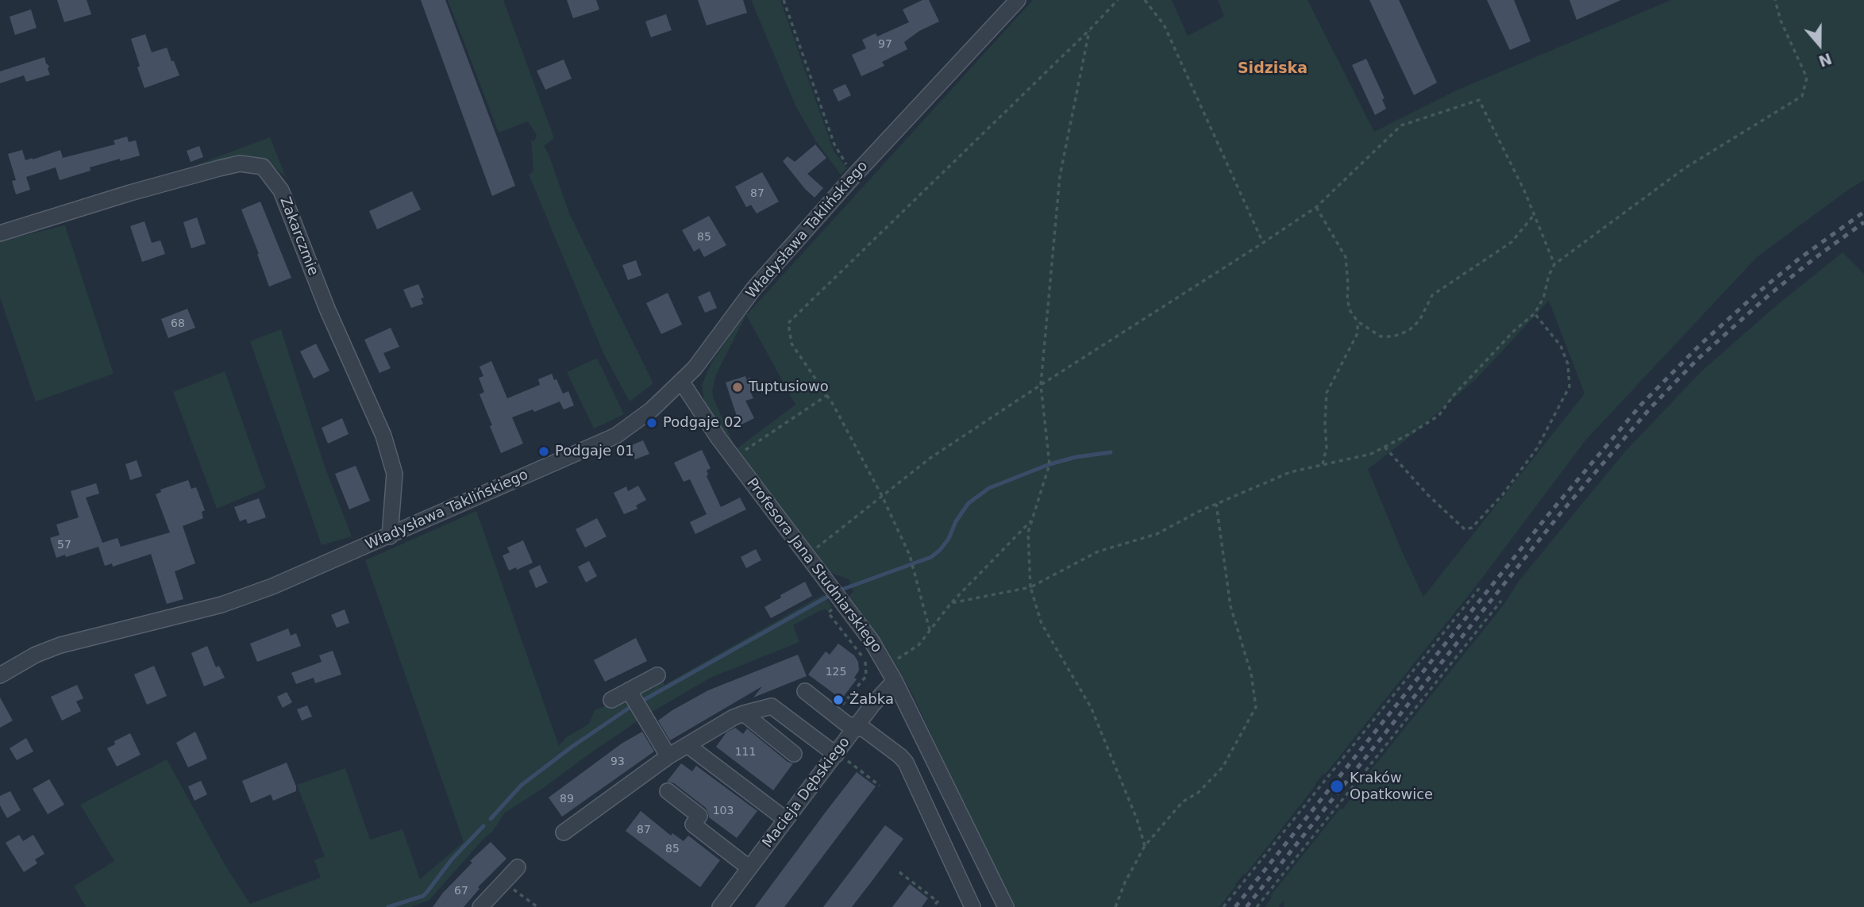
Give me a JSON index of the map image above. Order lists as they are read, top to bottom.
{
  "streets": {
    "street": [
      "Władysława Taklińskiego",
      "Zakarczmie",
      "Profesora Jana Studniarskiego",
      "Macieja Dębskiego"
    ]
  },
  "crossings": [
    ["Władysława Taklińskiego", "Zakarczmie"],
    ["Władysława Taklińskiego", "Profesora Jana Studniarskiego"],
    ["Profesora Jana Studniarskiego", "Macieja Dębskiego"]
  ],
  "districts": ["Sidziska"],
  "places": [
    "Tuptusiowo",
    "Podgaje 02",
    "Podgaje 01",
    "Żabka",
    "Kraków Opatkowice"
  ],
  "house_numbers": [
    "97",
    "87",
    "85",
    "68",
    "57",
    "125",
    "111",
    "93",
    "89",
    "103",
    "87",
    "85",
    "67"
  ],
  "north": "bottom"
}
